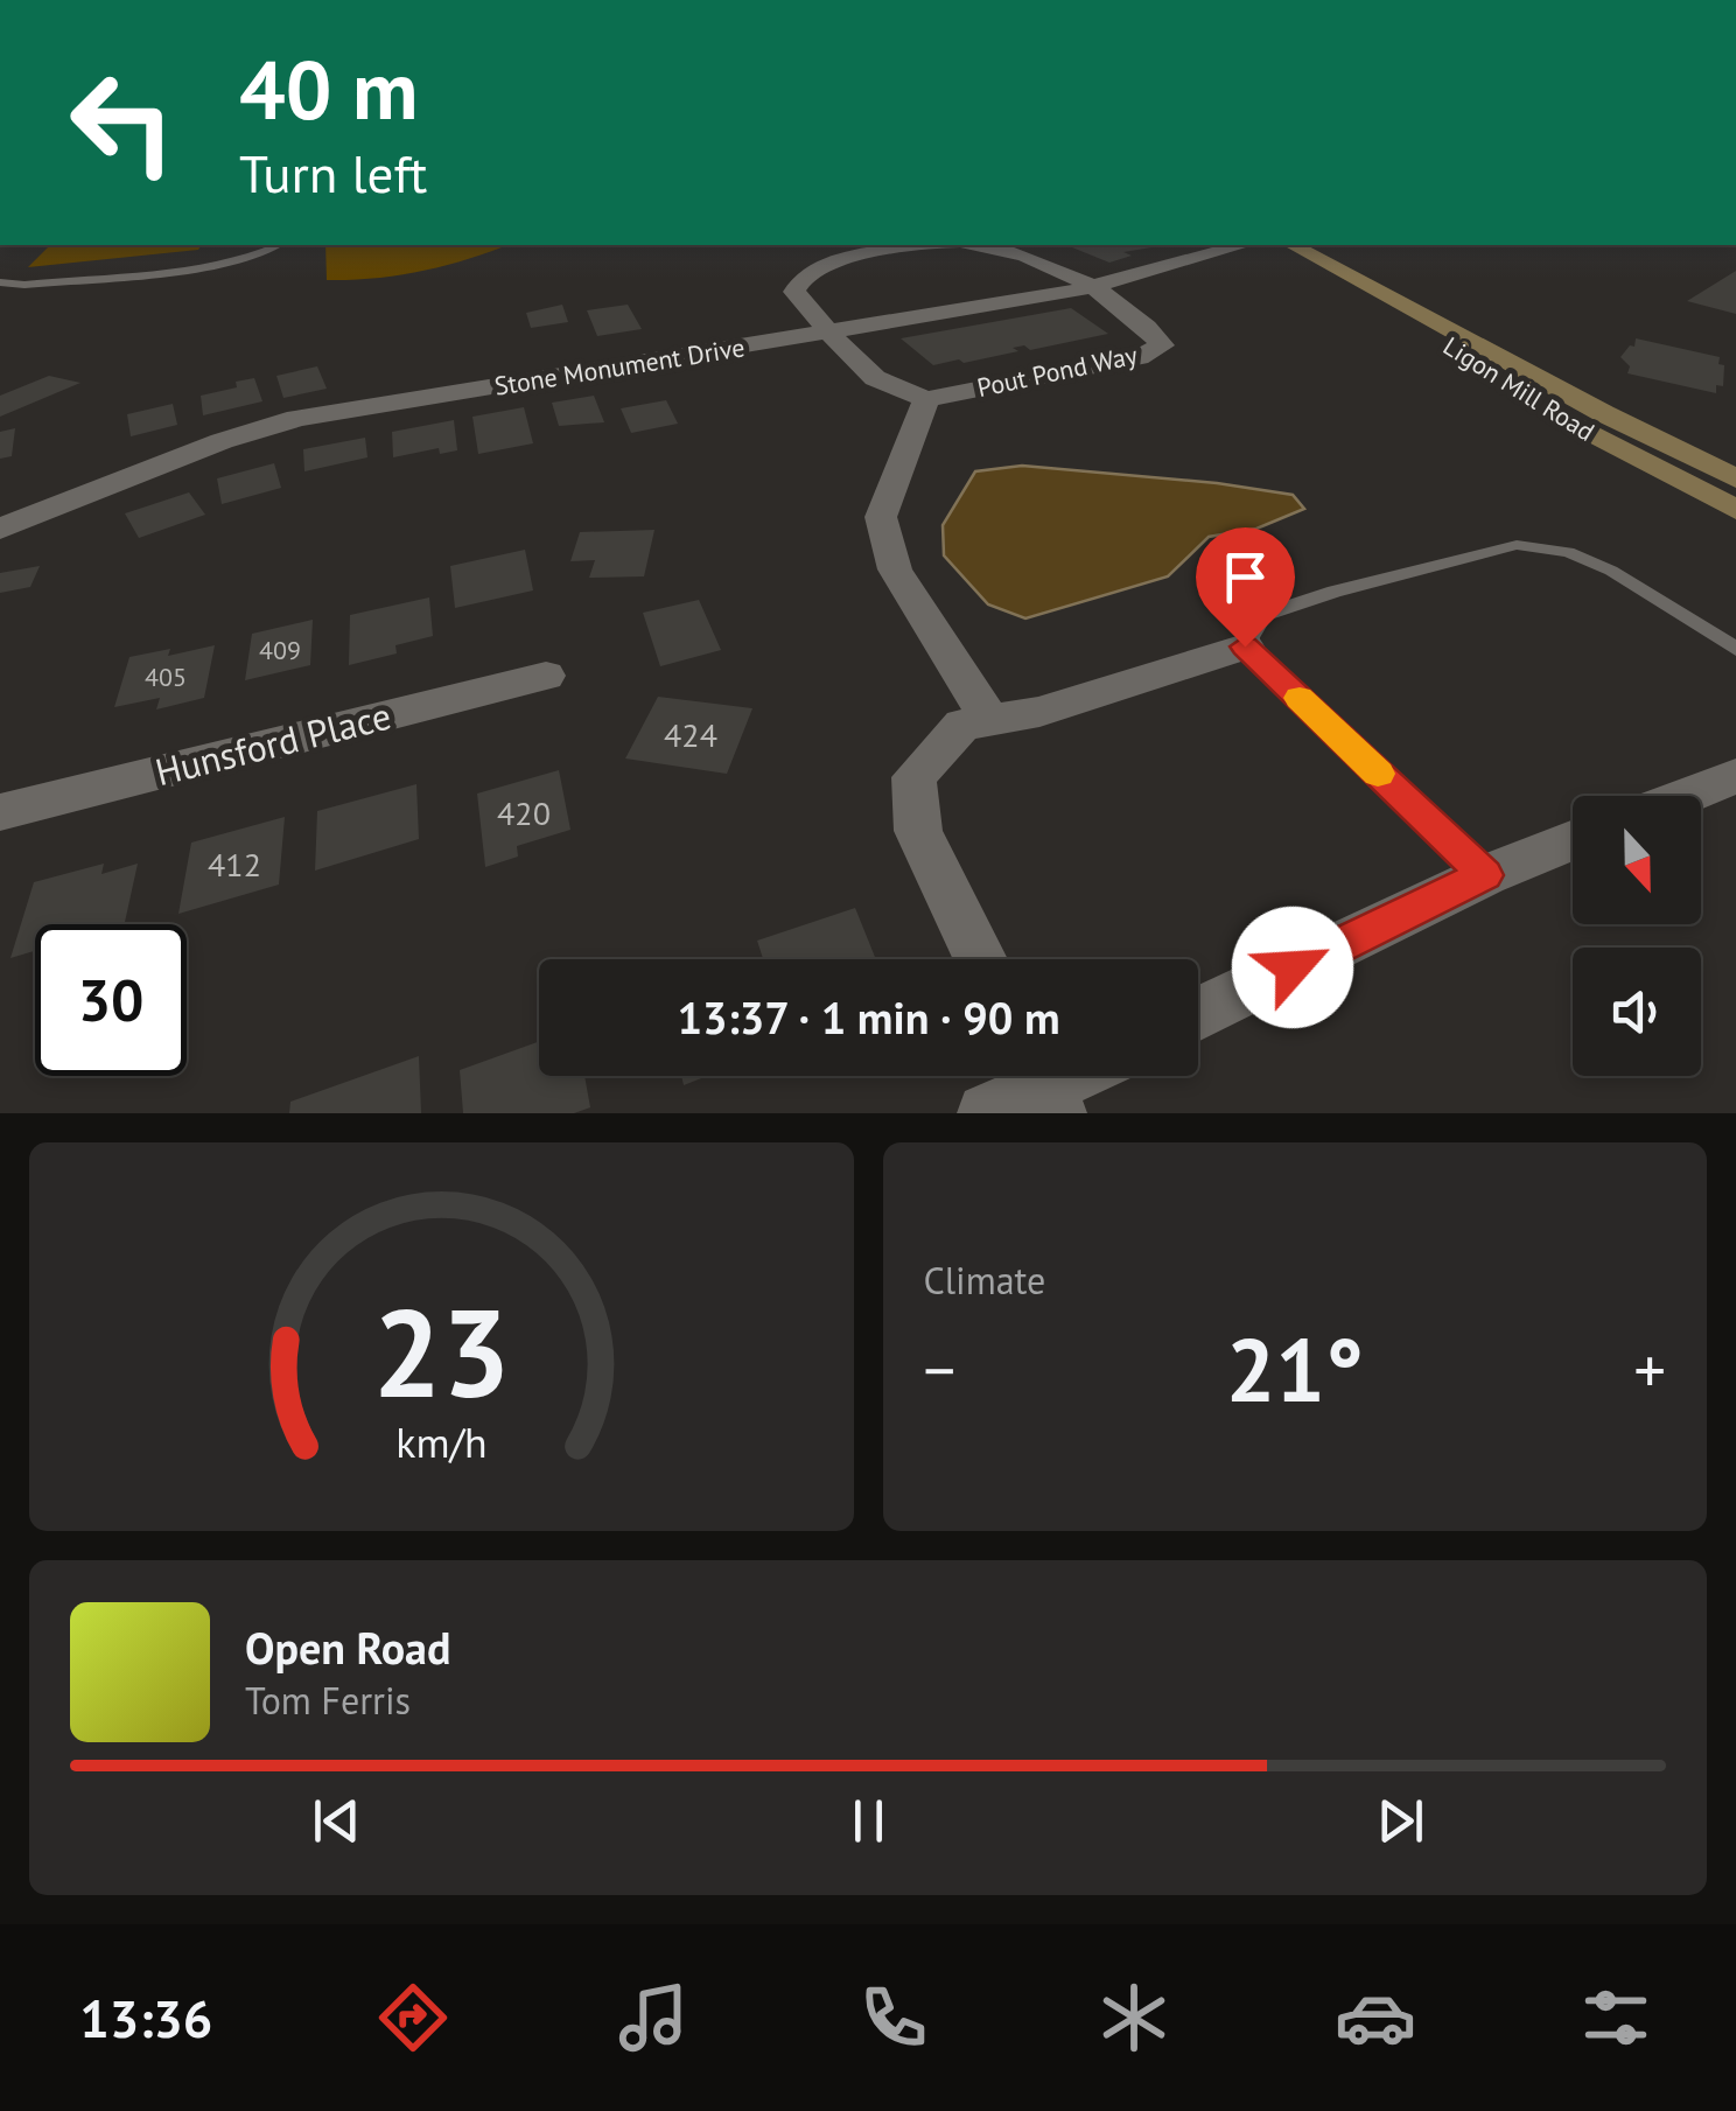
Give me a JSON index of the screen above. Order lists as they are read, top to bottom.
{
  "streets": {
    "main road": ["Ligon Mill Road"],
    "street": ["Stone Monument Drive", "Pout Pond Way", "Hunsford Place"]
  },
  "crossings": [
    ["Stone Monument Drive", "Pout Pond Way"]
  ],
  "house_numbers": [
    "409",
    "405",
    "424",
    "420",
    "412"
  ],
  "north": "bottom",
  "page": {
    "turn": ["40 m", "Turn left"],
    "limit": "30",
    "trip": "13:37 · 1 min · 90 m",
    "tile": "Climate",
    "heat": ["−", "21°", "+"],
    "song": ["Open Road", "Tom Ferris"],
    "tabs": "13:36",
    "gauge": ["23", "km/h"]
  }
}
